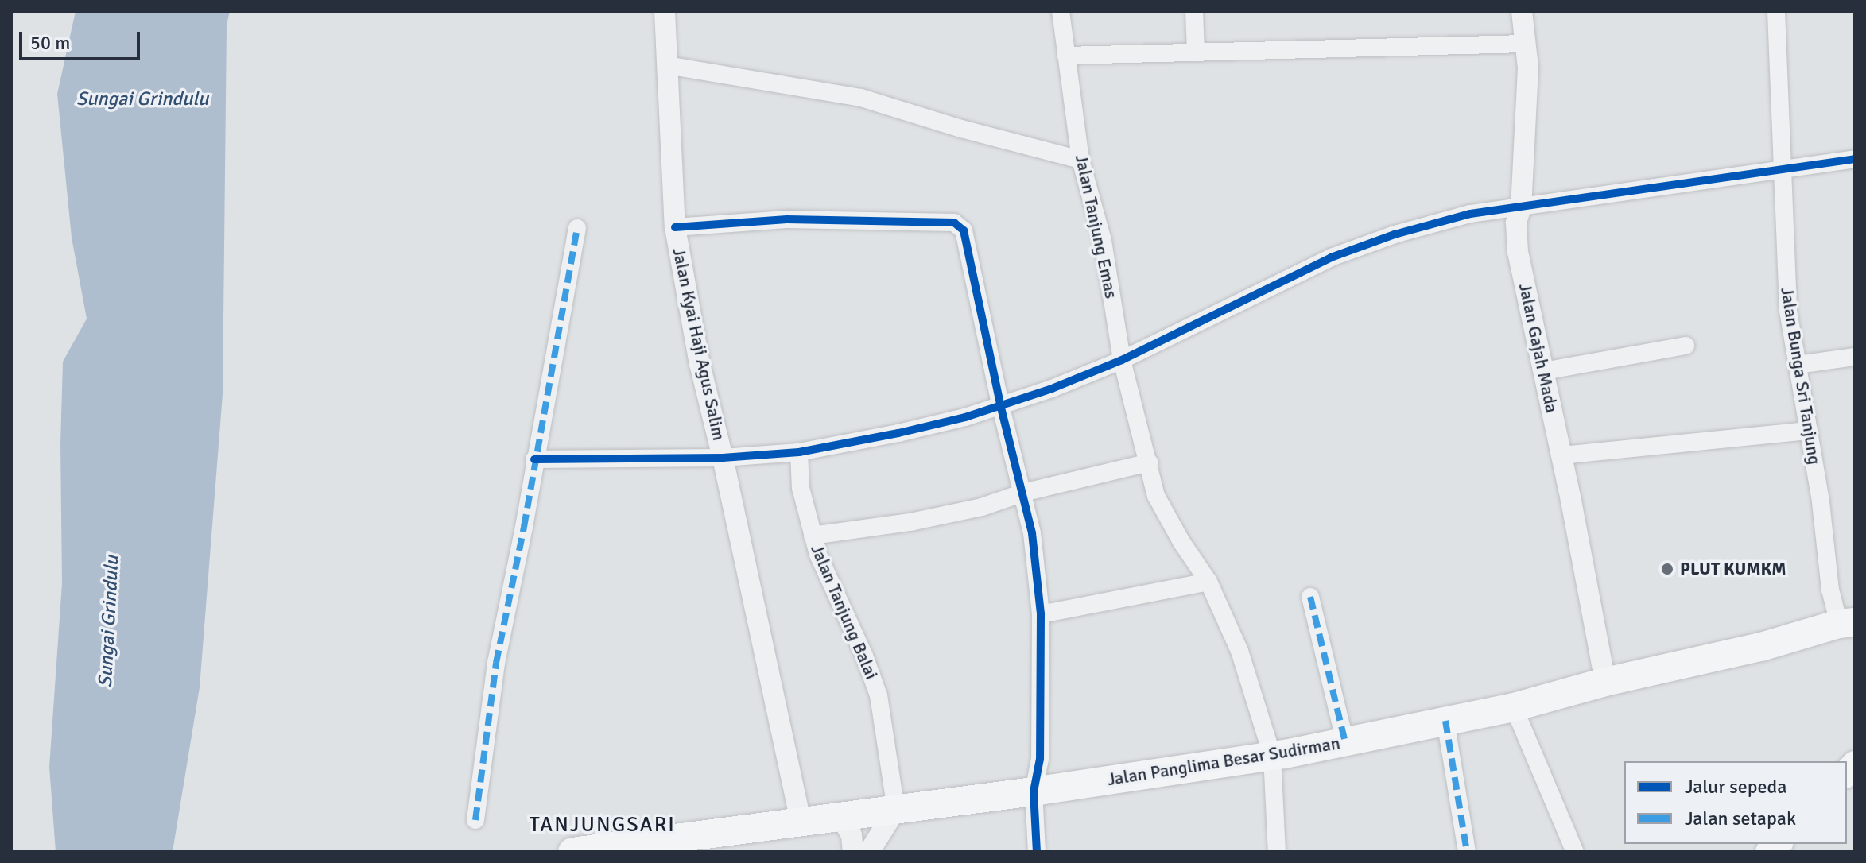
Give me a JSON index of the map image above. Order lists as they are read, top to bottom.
{
  "streets": {
    "highway": ["Jalan Panglima Besar Sudirman"],
    "street": [
      "Jalan Tanjung Emas",
      "Jalan Kyai Haji Agus Salim",
      "Jalan Gajah Mada",
      "Jalan Bunga Sri Tanjung",
      "Jalan Tanjung Balai"
    ]
  },
  "crossings": [
    ["Jalan Tanjung Emas", "Jalan Panglima Besar Sudirman"],
    ["Jalan Kyai Haji Agus Salim", "Jalan Panglima Besar Sudirman"],
    ["Jalan Gajah Mada", "Jalan Panglima Besar Sudirman"],
    ["Jalan Bunga Sri Tanjung", "Jalan Panglima Besar Sudirman"],
    ["Jalan Tanjung Balai", "Jalan Panglima Besar Sudirman"]
  ],
  "districts": ["TANJUNGSARI"],
  "water": ["Sungai Grindulu"],
  "places": ["PLUT KUMKM"],
  "legend": ["Jalur sepeda", "Jalan setapak"],
  "scale_bar": "50 m"
}
